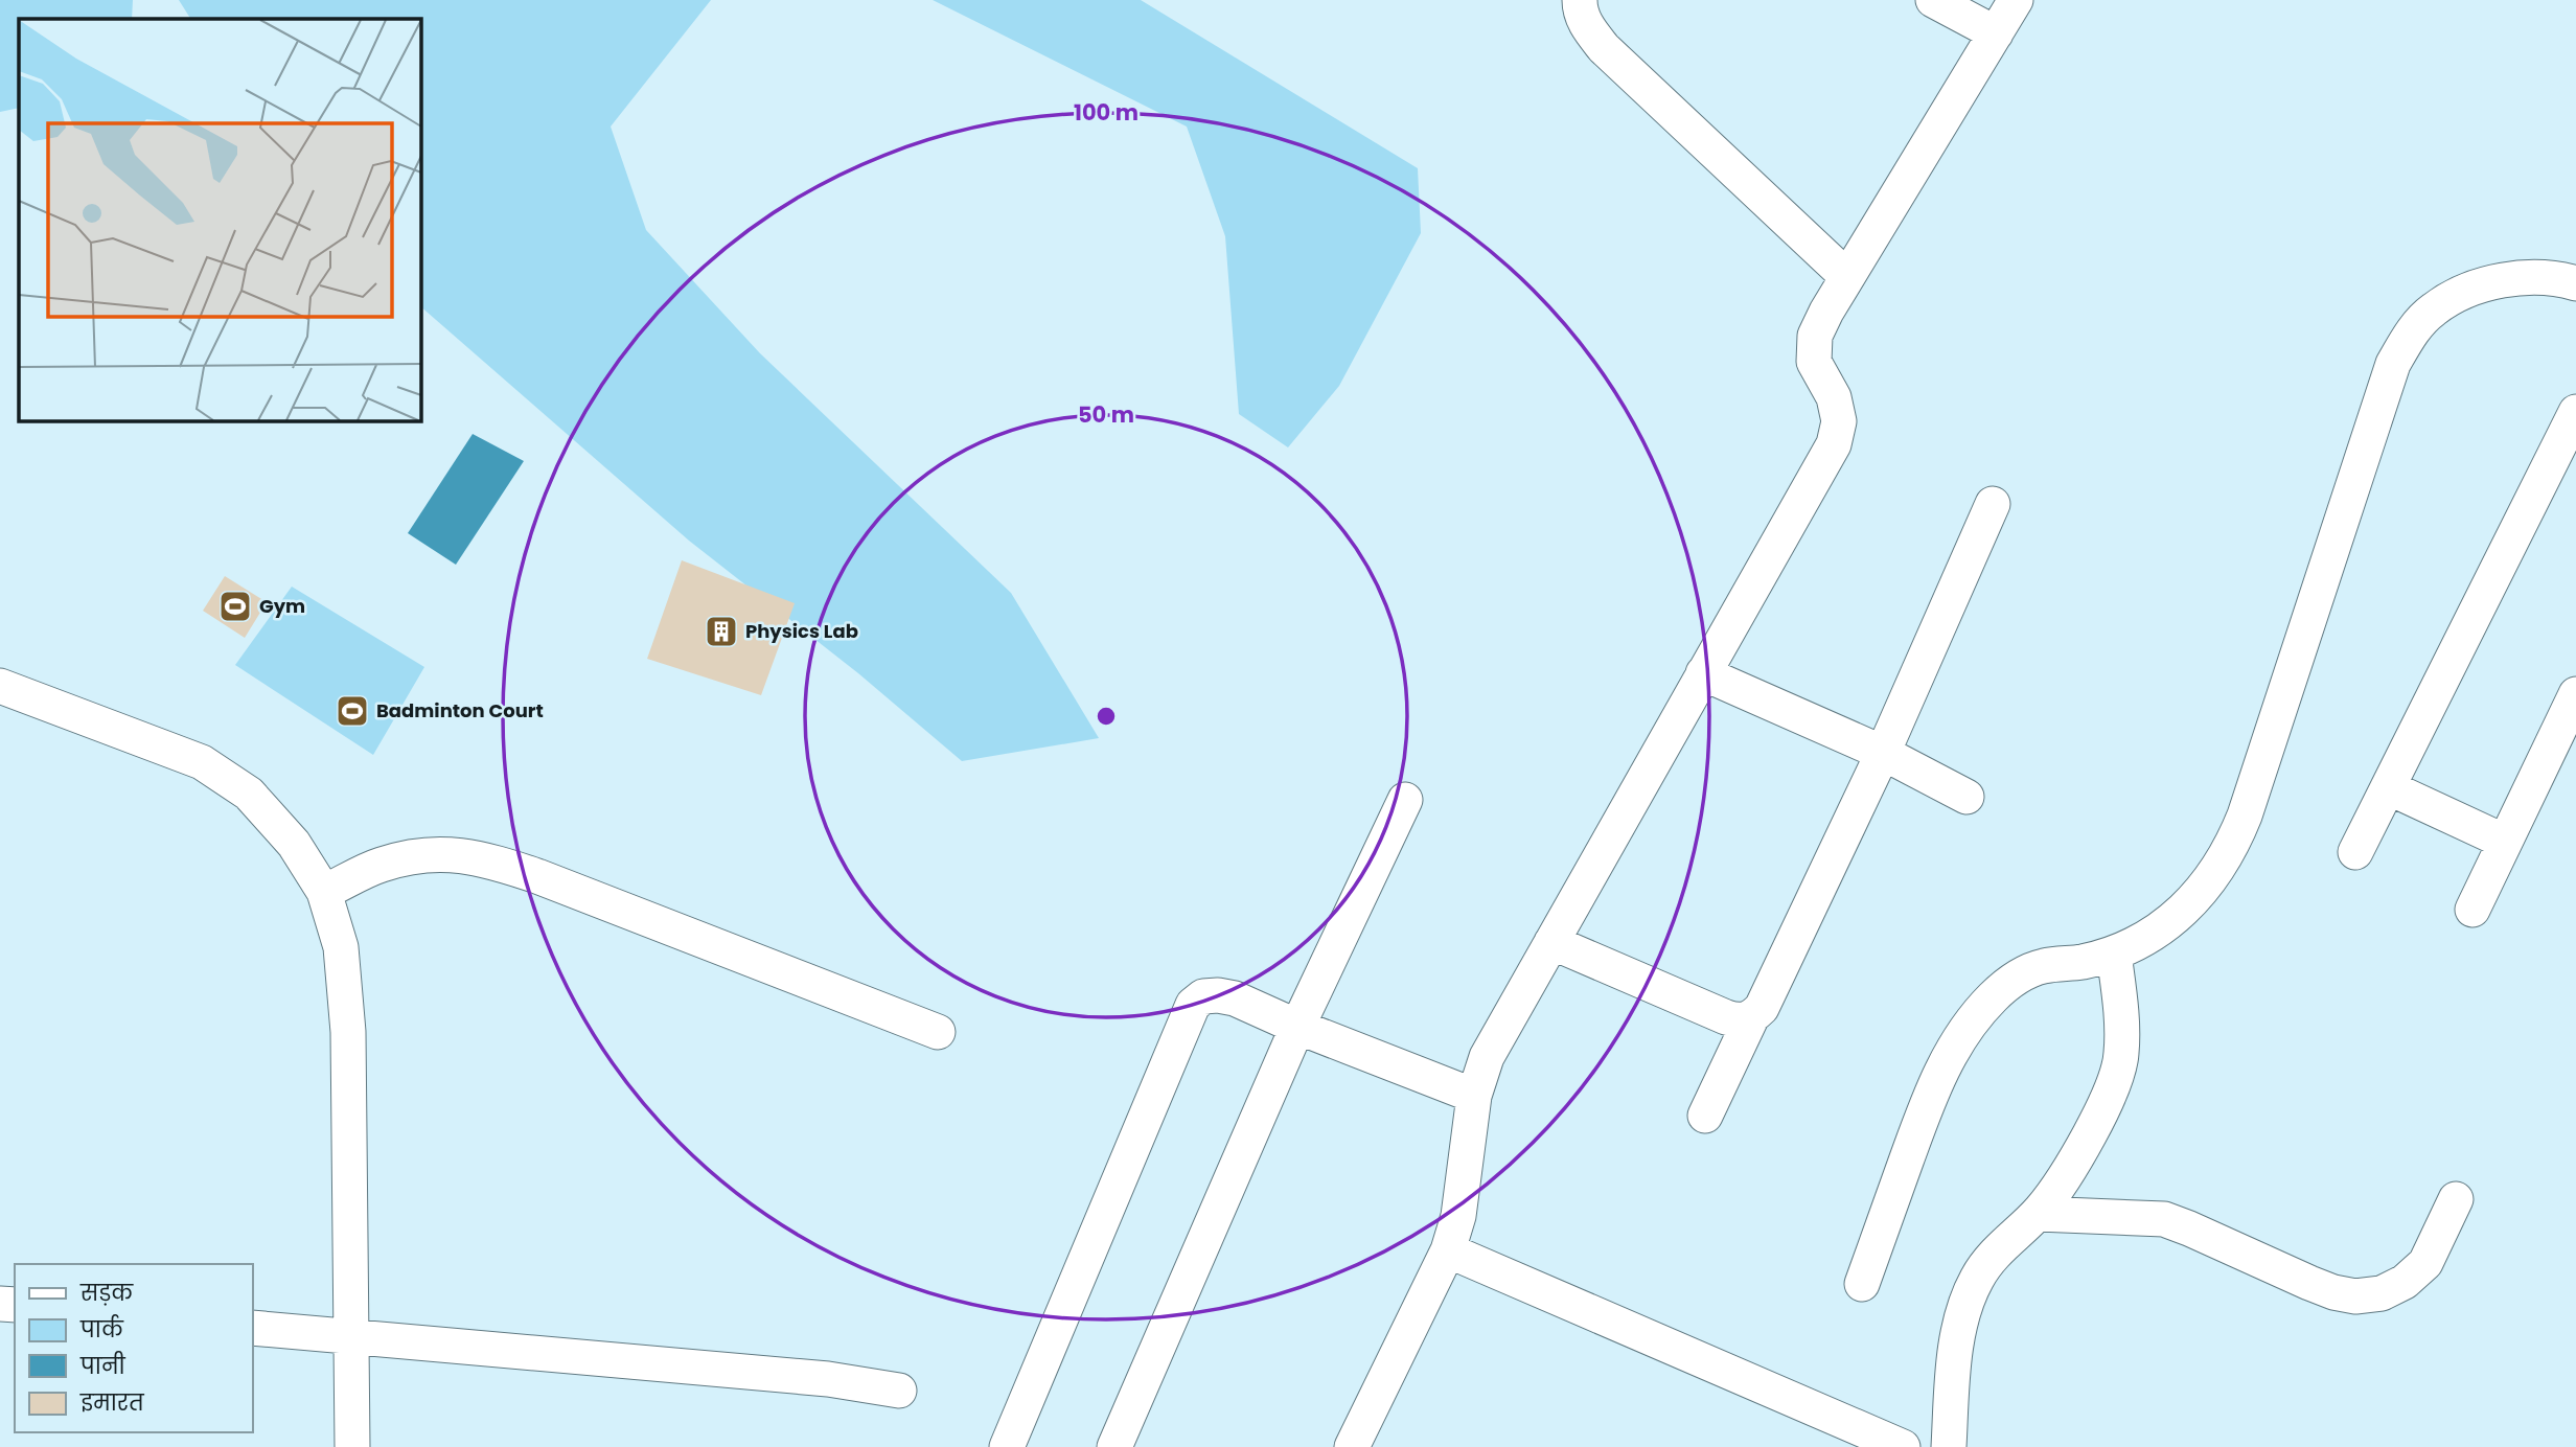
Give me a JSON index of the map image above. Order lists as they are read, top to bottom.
{
  "places": {
    "sports": ["Gym", "Badminton Court"],
    "building": ["Physics Lab"]
  },
  "legend": [
    "सड़क",
    "पार्क",
    "पानी",
    "इमारत"
  ],
  "rings": ["100 m", "50 m"]
}
